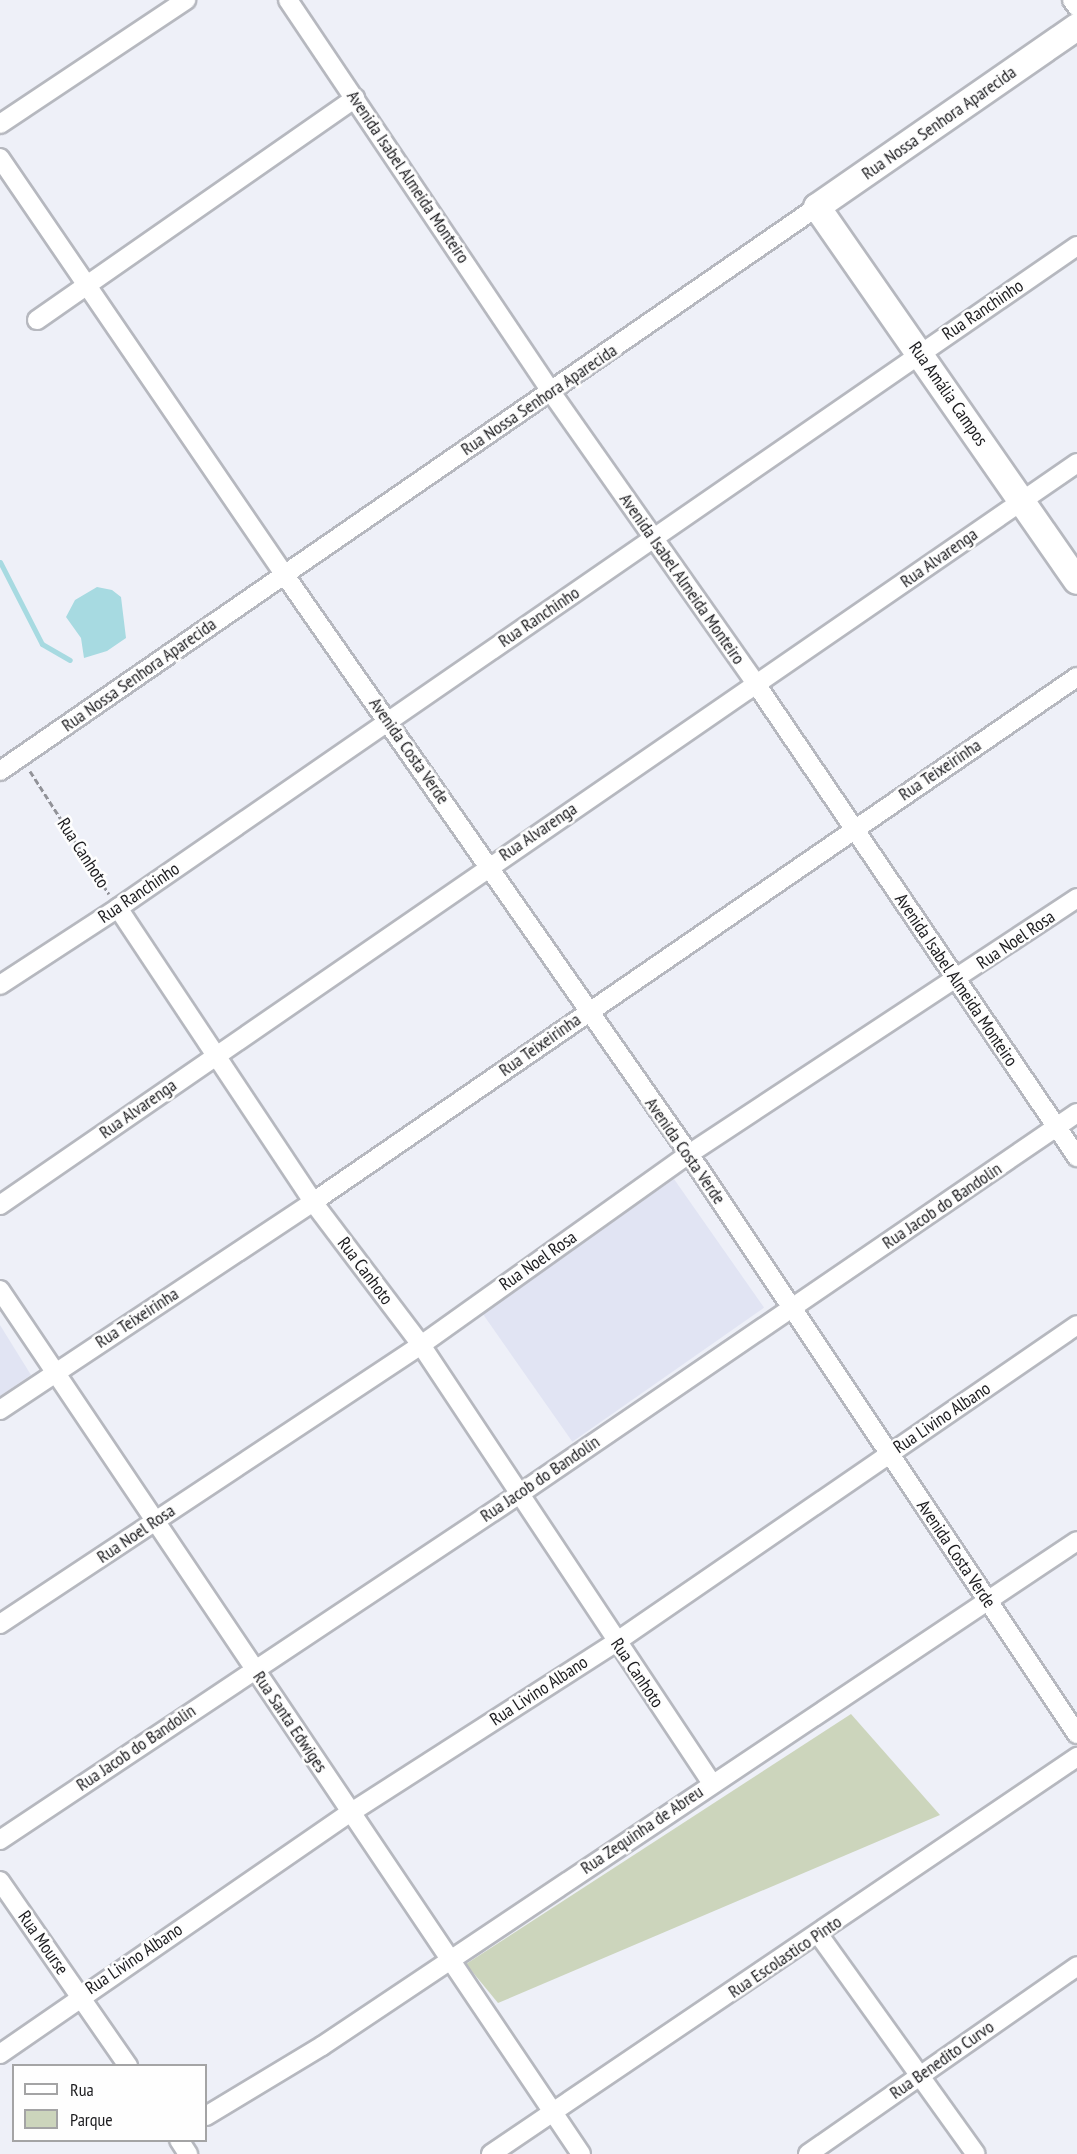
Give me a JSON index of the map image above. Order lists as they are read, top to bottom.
{
  "streets": {
    "street": [
      "Rua Nossa Senhora Aparecida",
      "Avenida Isabel Almeida Monteiro",
      "Rua Ranchinho",
      "Rua Amália Campos",
      "Rua Alvarenga",
      "Avenida Costa Verde",
      "Rua Teixeirinha",
      "Rua Canhoto",
      "Rua Noel Rosa",
      "Rua Jacob do Bandolin",
      "Rua Livino Albano",
      "Rua Santa Edwiges",
      "Rua Zequinha de Abreu",
      "Rua Mourse",
      "Rua Escolastico Pinto",
      "Rua Benedito Curvo"
    ]
  },
  "crossings": [
    ["Rua Nossa Senhora Aparecida", "Avenida Isabel Almeida Monteiro"],
    ["Rua Nossa Senhora Aparecida", "Rua Amália Campos"],
    ["Rua Nossa Senhora Aparecida", "Avenida Costa Verde"],
    ["Rua Nossa Senhora Aparecida", "Rua Canhoto"],
    ["Avenida Isabel Almeida Monteiro", "Rua Ranchinho"],
    ["Avenida Isabel Almeida Monteiro", "Rua Alvarenga"],
    ["Avenida Isabel Almeida Monteiro", "Rua Teixeirinha"],
    ["Avenida Isabel Almeida Monteiro", "Rua Noel Rosa"],
    ["Avenida Isabel Almeida Monteiro", "Rua Jacob do Bandolin"],
    ["Rua Ranchinho", "Rua Amália Campos"],
    ["Rua Ranchinho", "Avenida Costa Verde"],
    ["Rua Ranchinho", "Rua Canhoto"],
    ["Rua Amália Campos", "Rua Alvarenga"],
    ["Rua Alvarenga", "Avenida Costa Verde"],
    ["Rua Alvarenga", "Rua Canhoto"],
    ["Avenida Costa Verde", "Rua Teixeirinha"],
    ["Avenida Costa Verde", "Rua Noel Rosa"],
    ["Avenida Costa Verde", "Rua Jacob do Bandolin"],
    ["Avenida Costa Verde", "Rua Livino Albano"],
    ["Avenida Costa Verde", "Rua Zequinha de Abreu"],
    ["Rua Teixeirinha", "Rua Canhoto"],
    ["Rua Teixeirinha", "Rua Santa Edwiges"],
    ["Rua Canhoto", "Rua Noel Rosa"],
    ["Rua Canhoto", "Rua Jacob do Bandolin"],
    ["Rua Canhoto", "Rua Livino Albano"],
    ["Rua Canhoto", "Rua Zequinha de Abreu"],
    ["Rua Noel Rosa", "Rua Santa Edwiges"],
    ["Rua Jacob do Bandolin", "Rua Santa Edwiges"],
    ["Rua Livino Albano", "Rua Santa Edwiges"],
    ["Rua Livino Albano", "Rua Mourse"],
    ["Rua Santa Edwiges", "Rua Zequinha de Abreu"],
    ["Rua Santa Edwiges", "Rua Escolastico Pinto"]
  ],
  "legend": ["Rua", "Parque"]
}
